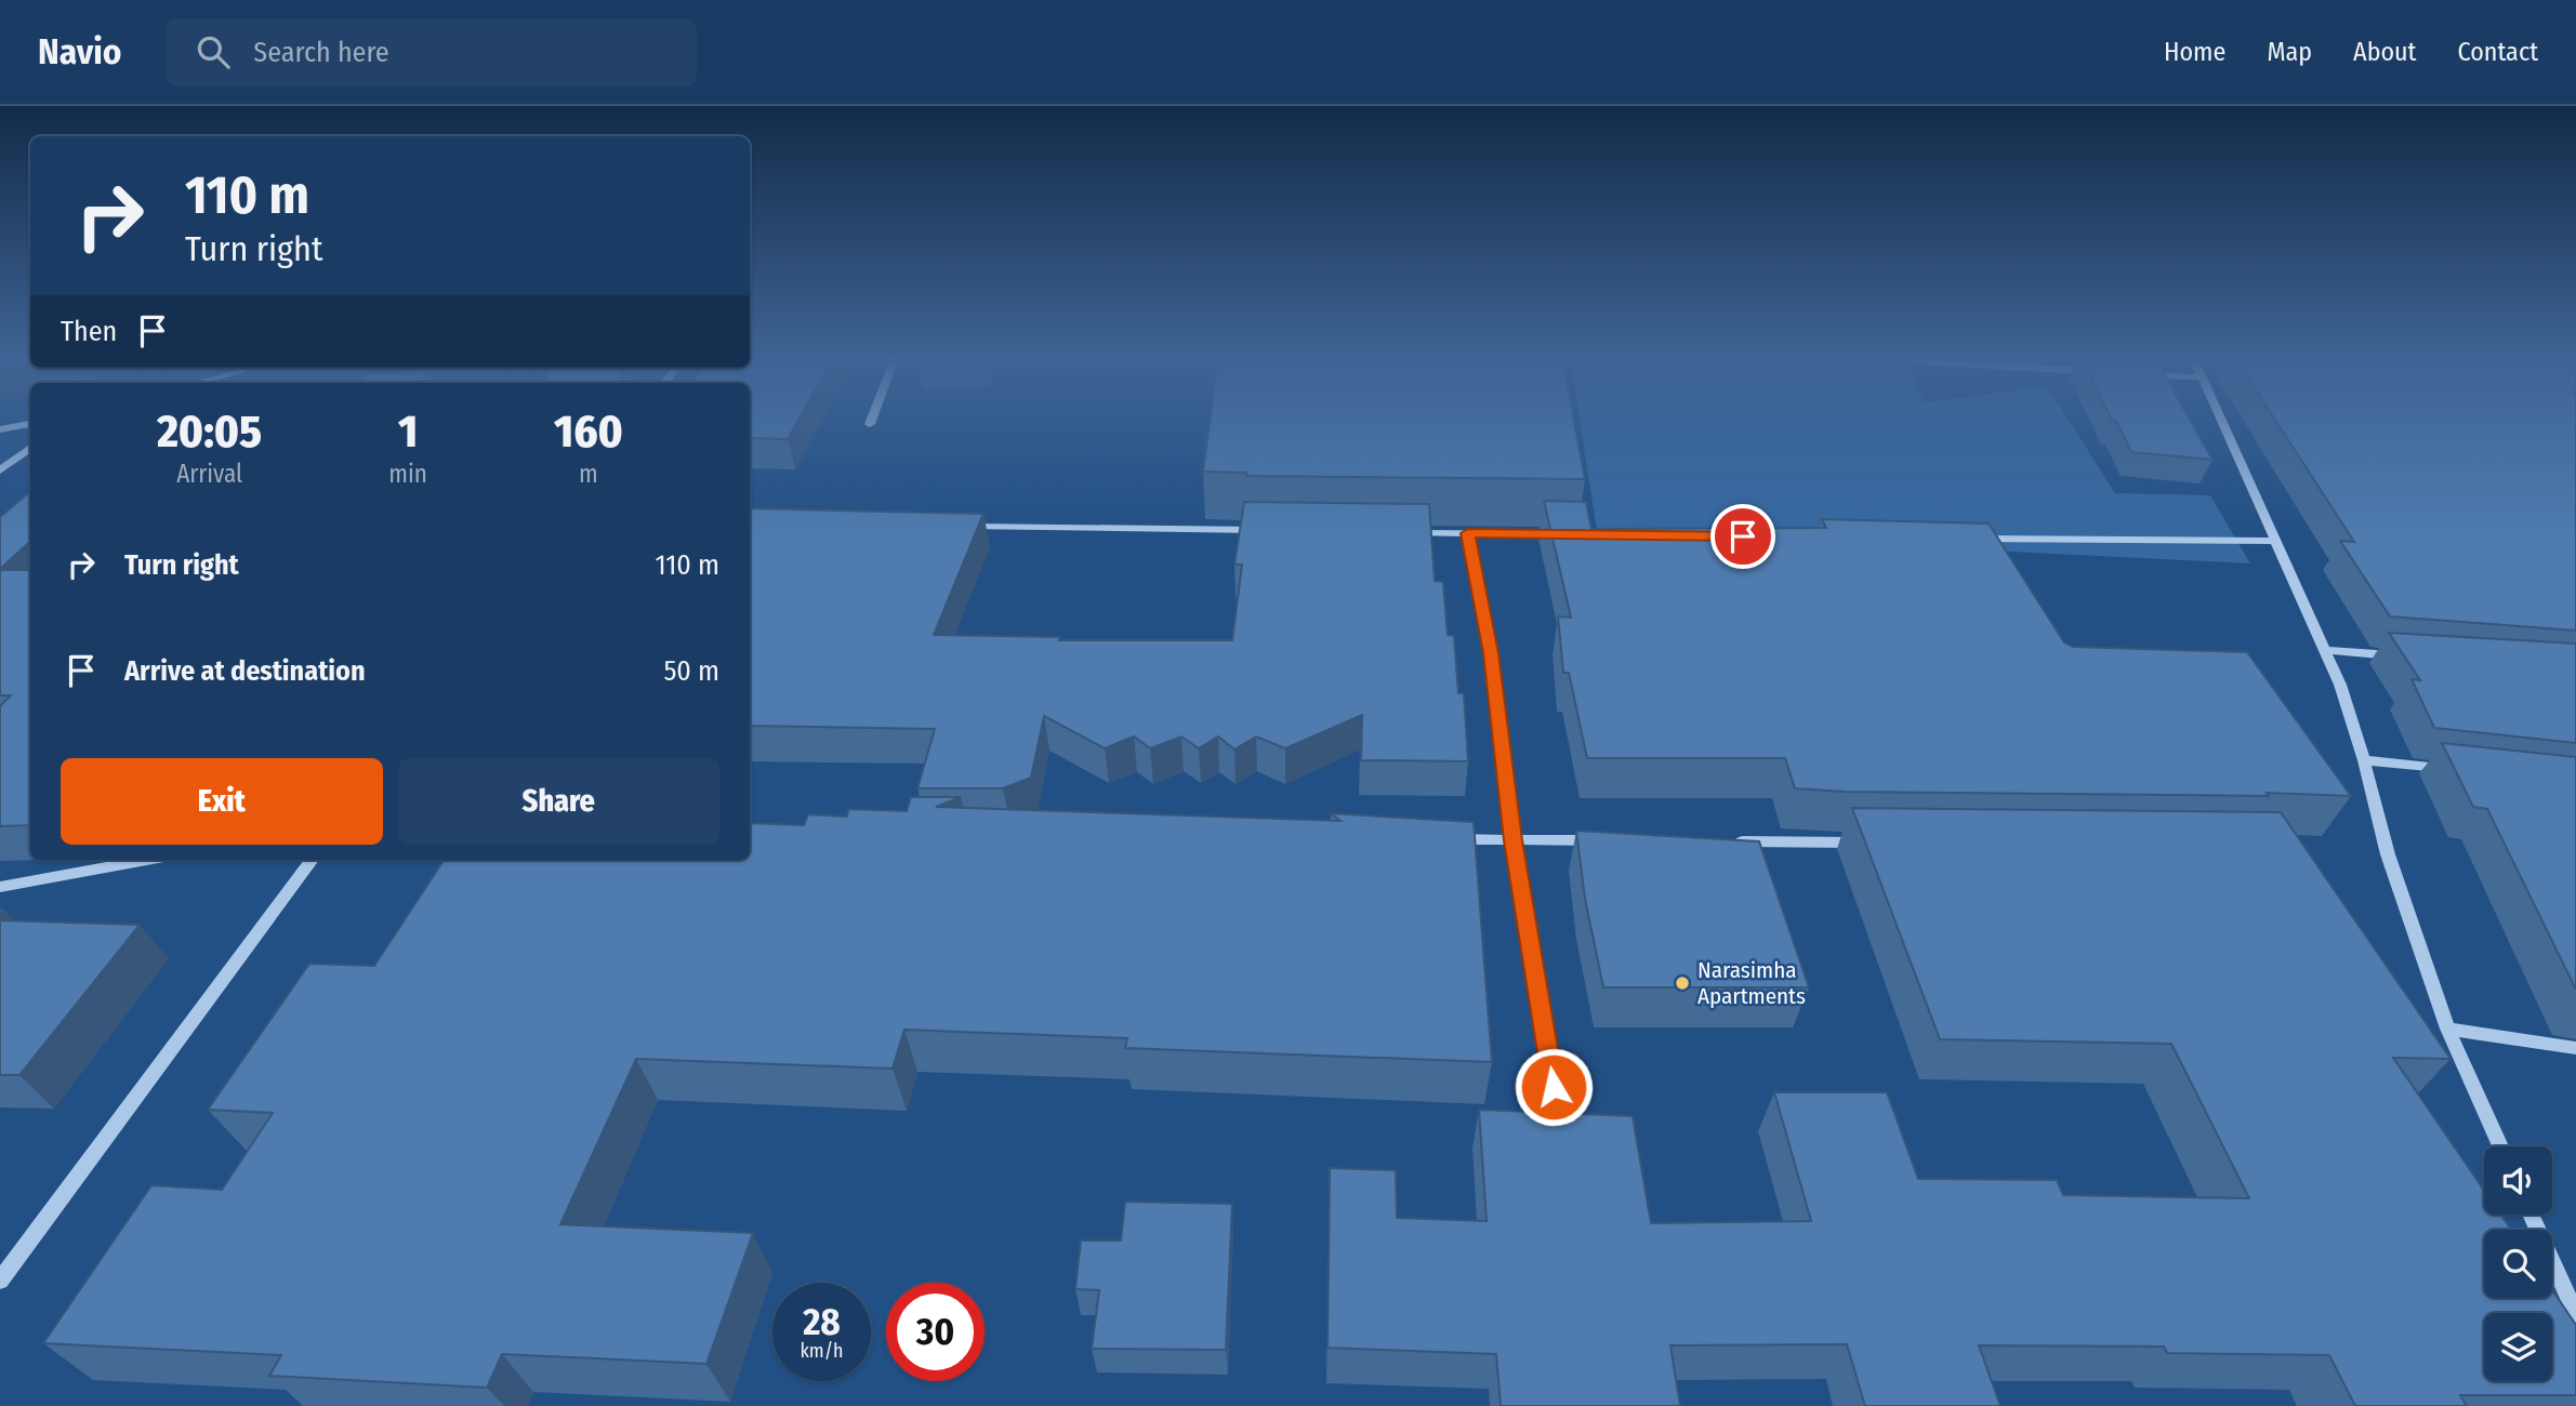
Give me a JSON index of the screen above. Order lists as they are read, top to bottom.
{
  "places": ["Narasimha Apartments"],
  "page": {
    "header": "Navio",
    "search": "Search here",
    "nav": [
      "Home",
      "Map",
      "About",
      "Contact"
    ],
    "turn": ["110 m", "Turn right"],
    "then": "Then",
    "eta": [
      "20:05",
      "Arrival",
      "1",
      "min",
      "160",
      "m"
    ],
    "list": [
      {
        "name": "Turn right",
        "value": "110 m"
      },
      {
        "name": "Arrive at destination",
        "value": "50 m"
      }
    ],
    "buttons": ["Exit", "Share"],
    "speed": "28 km/h",
    "limit": "30"
  }
}
